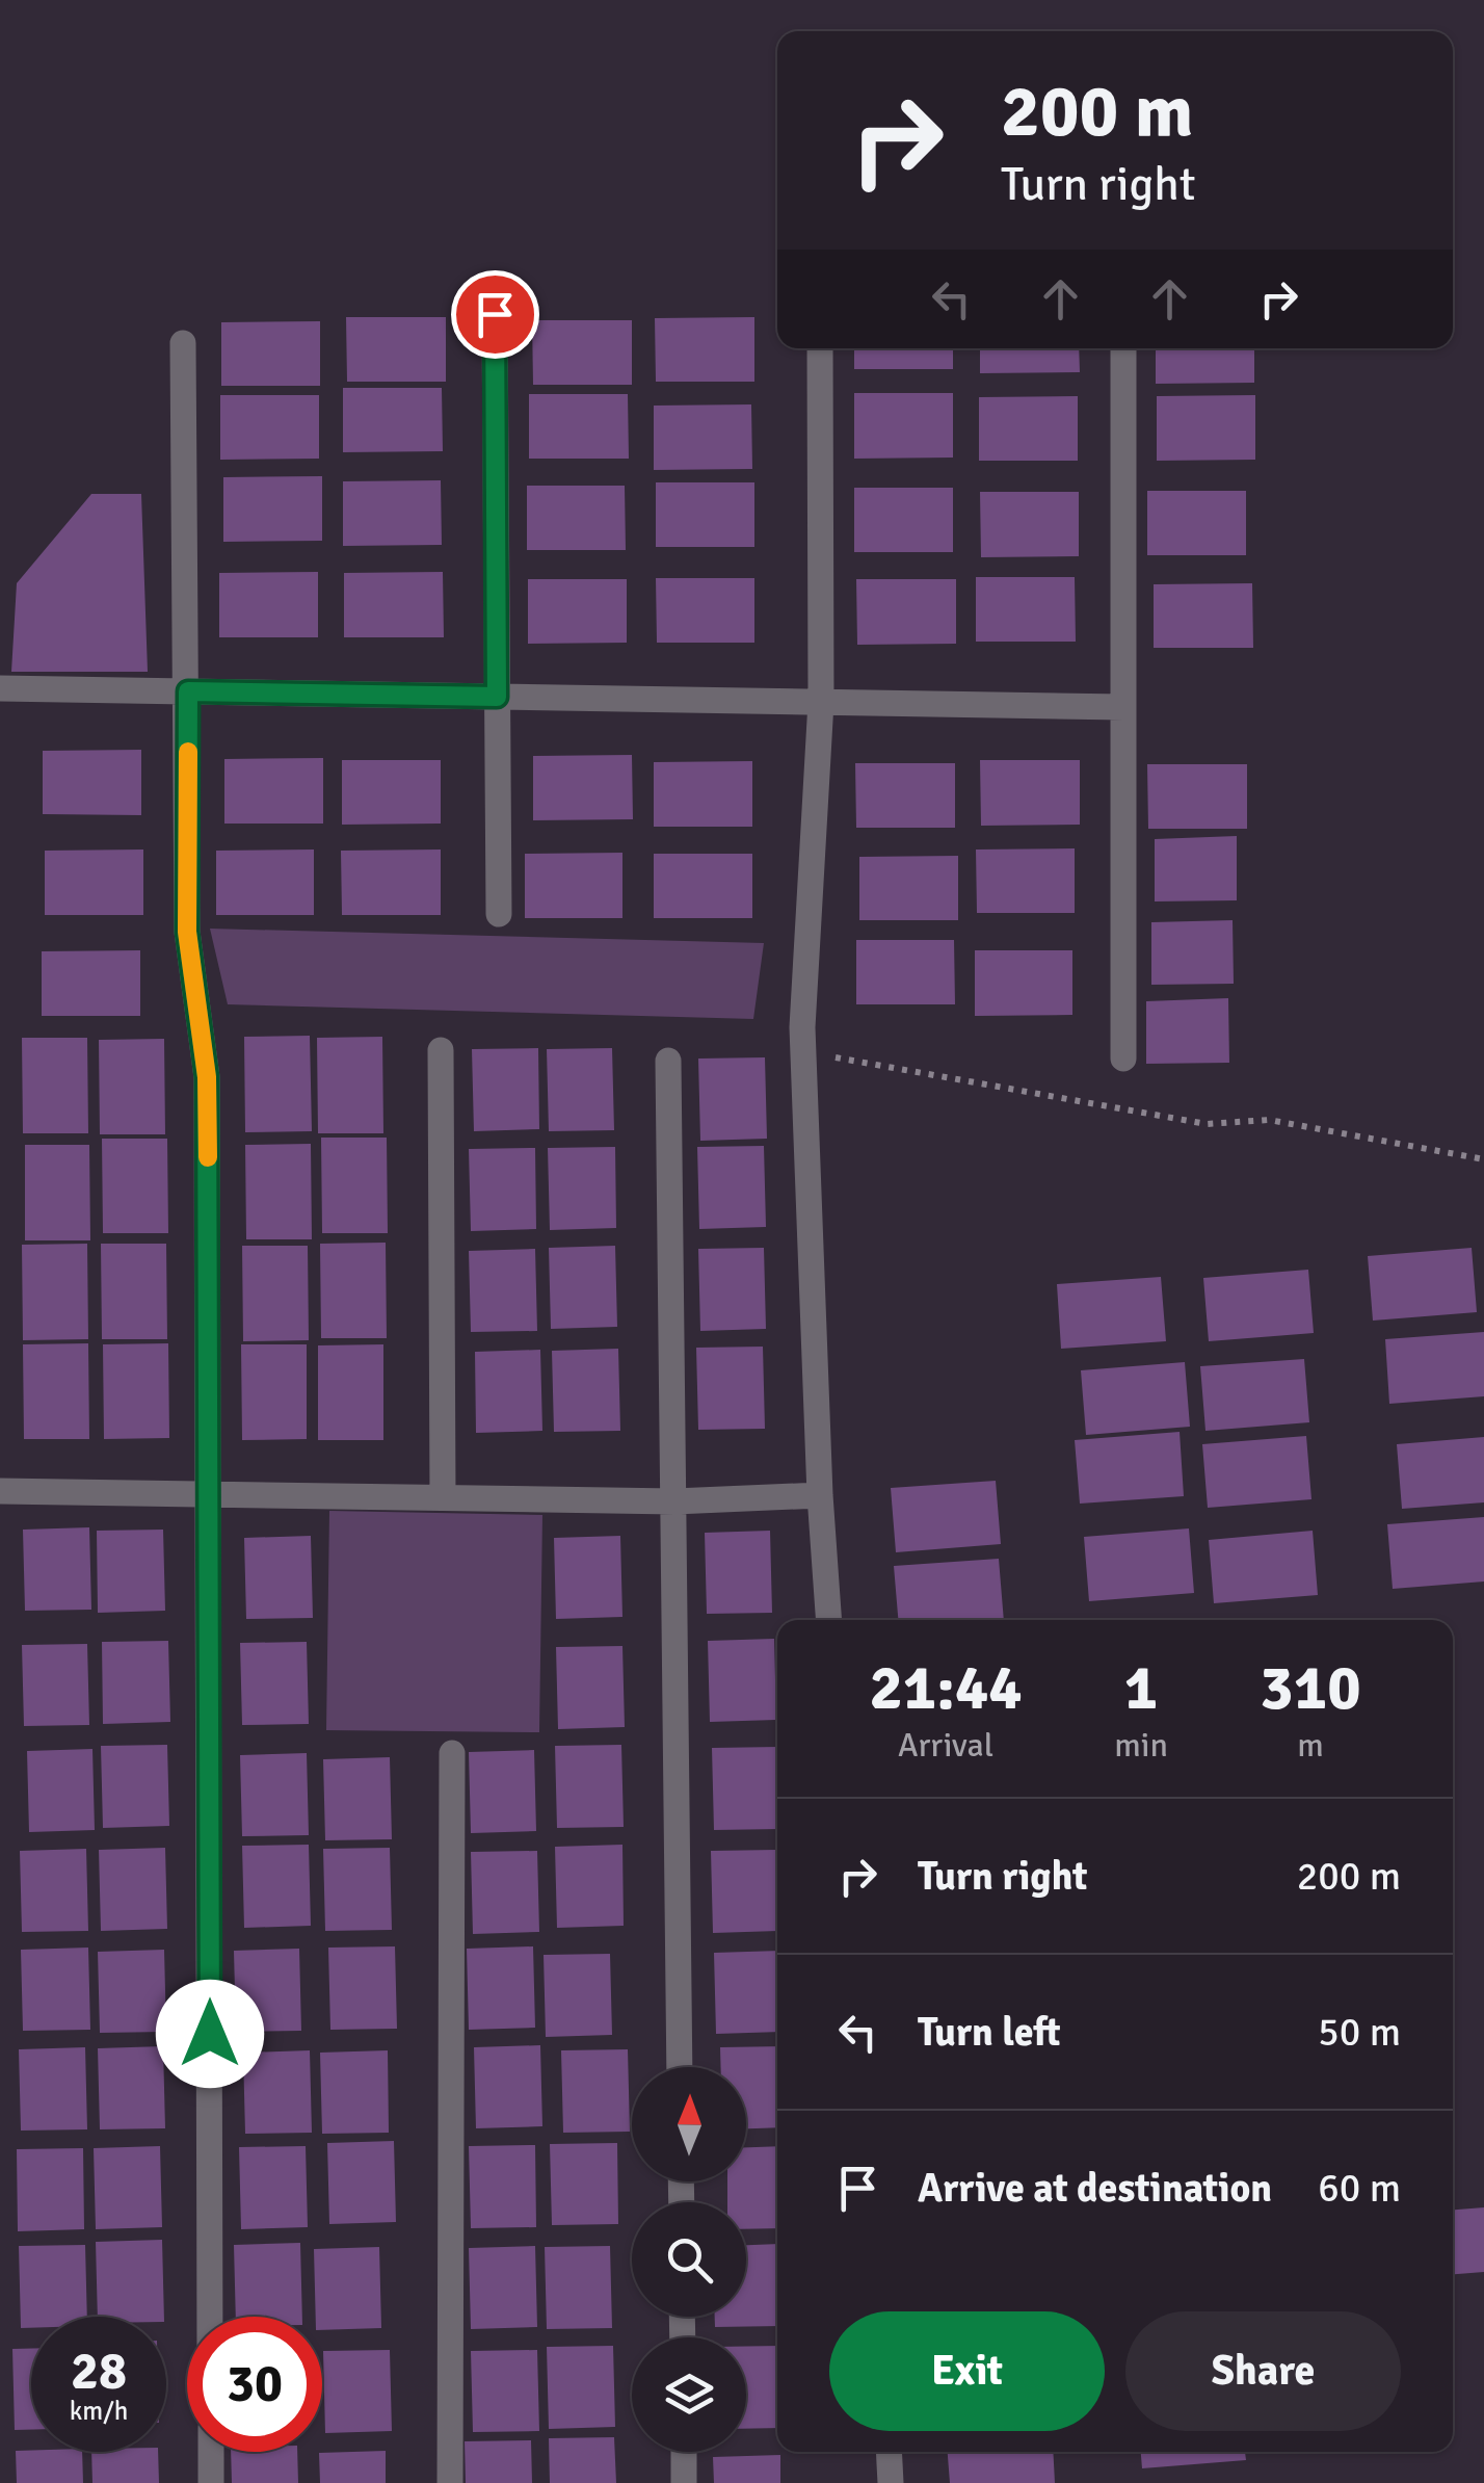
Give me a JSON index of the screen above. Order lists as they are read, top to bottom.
{
  "north": "top",
  "page": {
    "turn": ["200 m", "Turn right"],
    "eta": [
      "21:44",
      "Arrival",
      "1",
      "min",
      "310",
      "m"
    ],
    "list": [
      {
        "name": "Turn right",
        "value": "200 m"
      },
      {
        "name": "Turn left",
        "value": "50 m"
      },
      {
        "name": "Arrive at destination",
        "value": "60 m"
      }
    ],
    "buttons": ["Exit", "Share"],
    "speed": "28 km/h",
    "limit": "30"
  }
}
